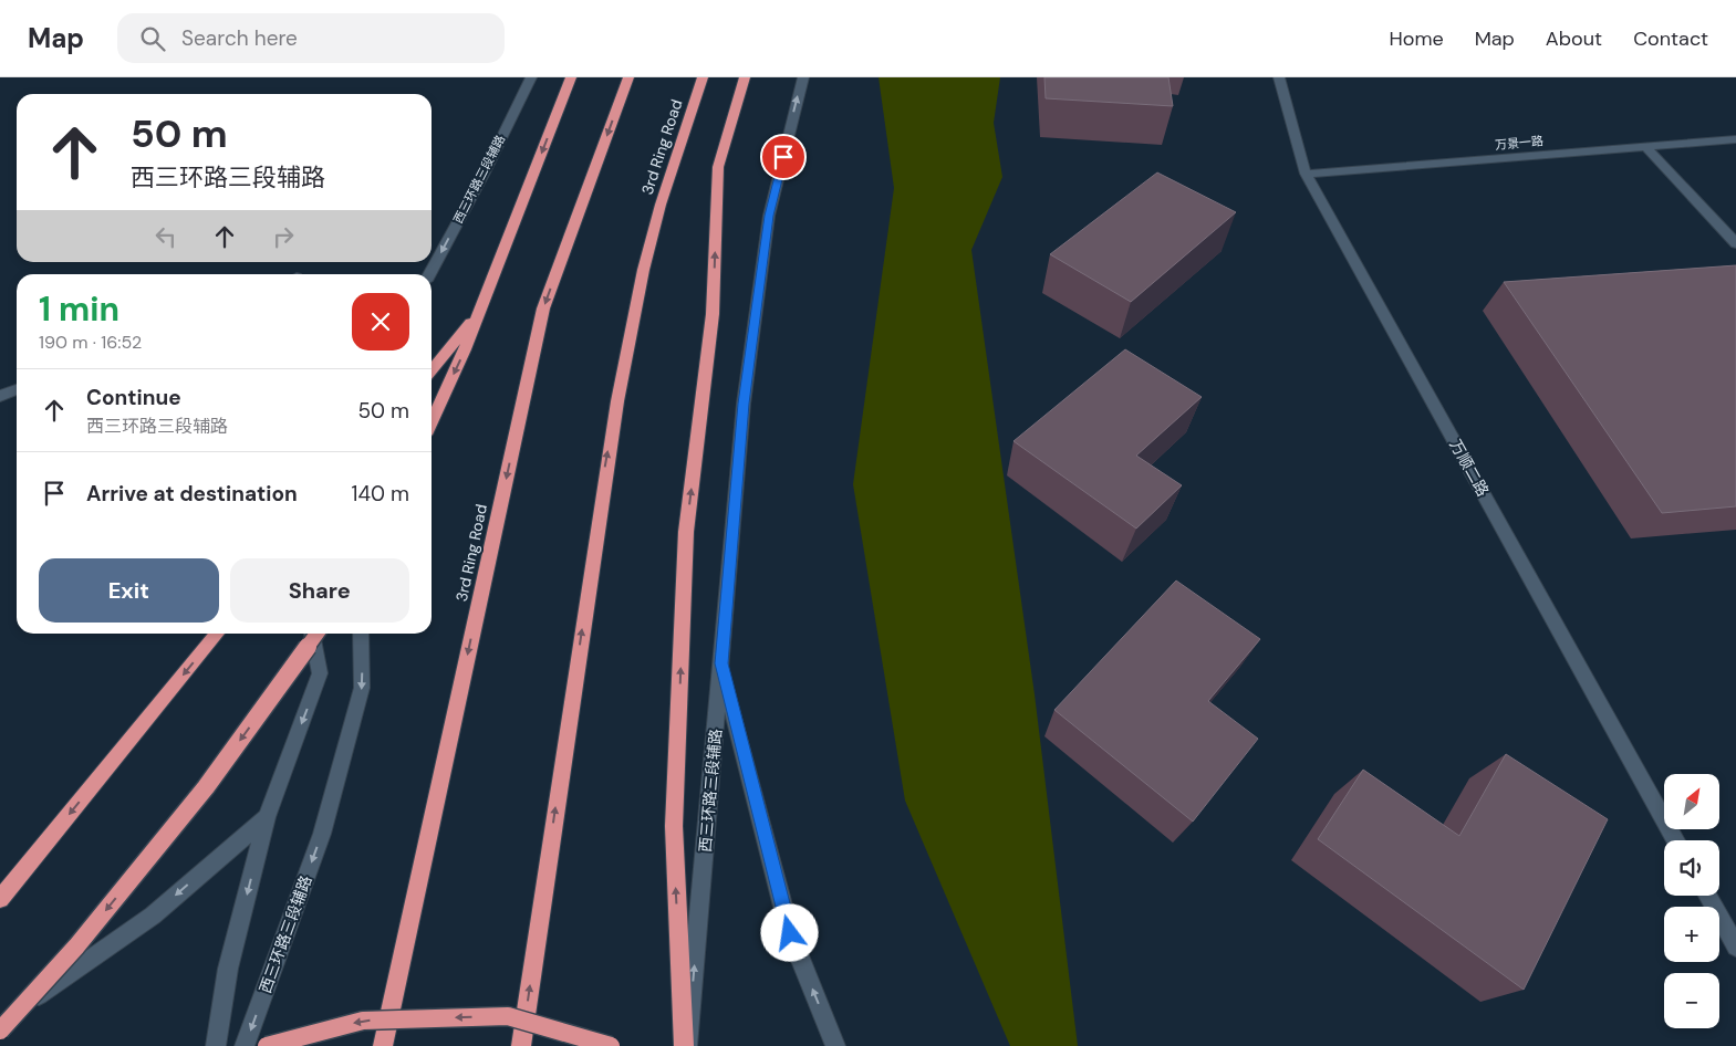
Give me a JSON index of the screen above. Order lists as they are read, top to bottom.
{
  "streets": {
    "highway": ["3rd Ring Road"],
    "main road": ["万景一路", "西三环路三段辅路", "万顺二路"]
  },
  "crossings": [
    ["万景一路", "万顺二路"]
  ],
  "north": "top right",
  "page": {
    "header": "Map",
    "search": "Search here",
    "nav": [
      "Home",
      "Map",
      "About",
      "Contact"
    ],
    "turn": ["50 m", "西三环路三段辅路"],
    "heading": ["1 min", "190 m · 16:52"],
    "list": [
      {
        "name": "Continue",
        "note": "西三环路三段辅路",
        "value": "50 m"
      },
      {
        "name": "Arrive at destination",
        "value": "140 m"
      }
    ],
    "buttons": ["Exit", "Share"],
    "map_buttons": ["+", "−"]
  }
}
